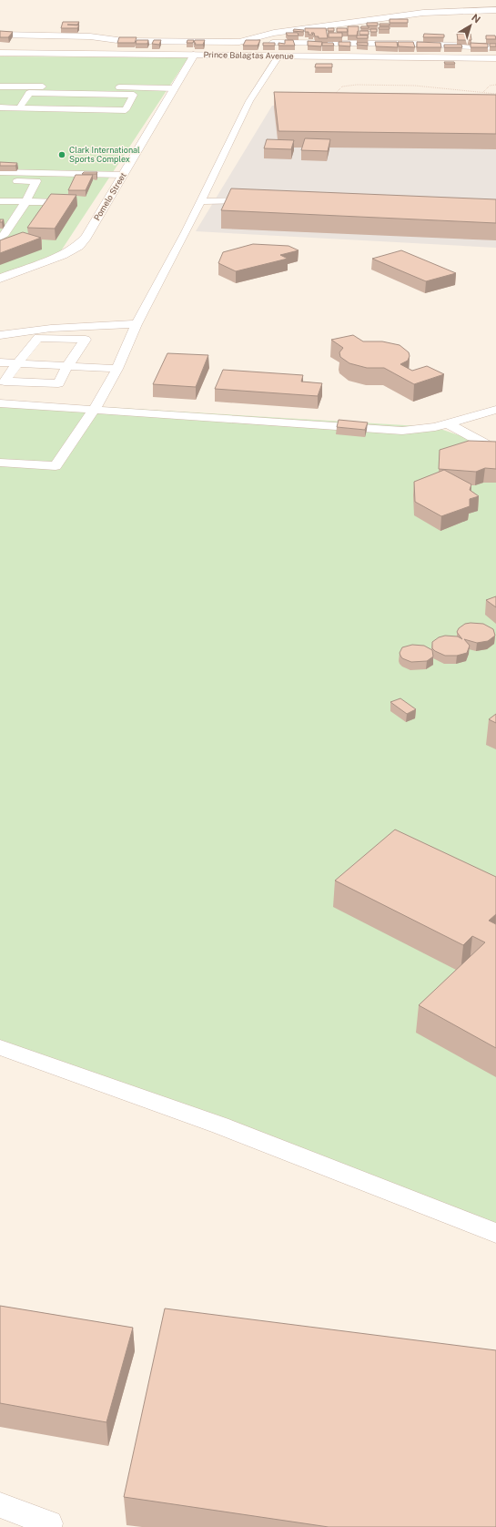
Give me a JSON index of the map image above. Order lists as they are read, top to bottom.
{
  "streets": {
    "street": ["Prince Balagtas Avenue", "Pomelo Street"]
  },
  "crossings": [
    ["Prince Balagtas Avenue", "Pomelo Street"]
  ],
  "places": ["Clark International Sports Complex"],
  "north": "top right"
}
